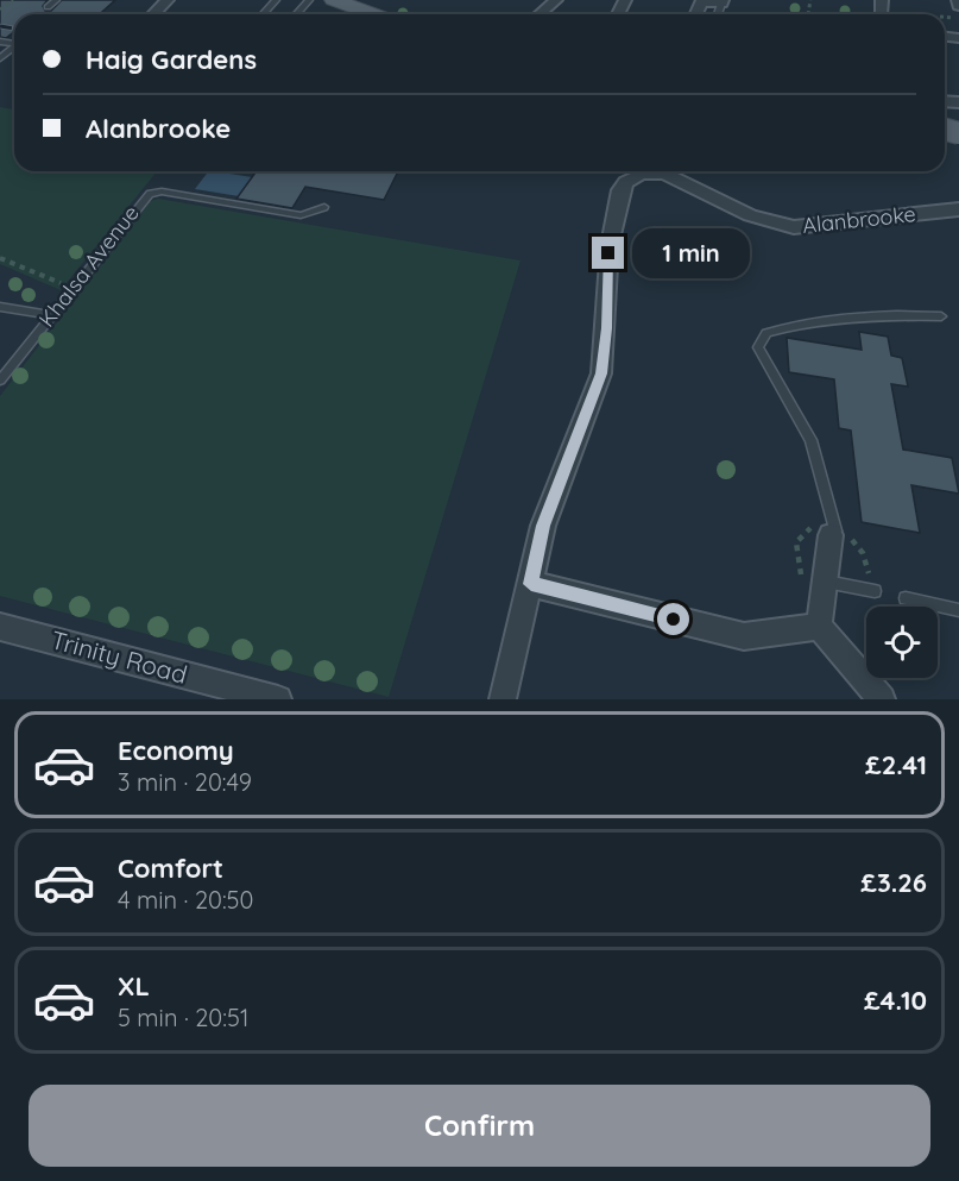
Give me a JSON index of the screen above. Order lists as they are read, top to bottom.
{
  "streets": {
    "street": ["Alanbrooke", "Trinity Road"],
    "lane": ["Khalsa Avenue"]
  },
  "page": {
    "banner": ["Haig Gardens", "Alanbrooke"],
    "bubble": "1 min",
    "list": [
      {
        "name": "Economy",
        "note": "3 min · 20:49",
        "value": "£2.41"
      },
      {
        "name": "Comfort",
        "note": "4 min · 20:50",
        "value": "£3.26"
      },
      {
        "name": "XL",
        "note": "5 min · 20:51",
        "value": "£4.10"
      }
    ],
    "buttons": "Confirm"
  }
}
